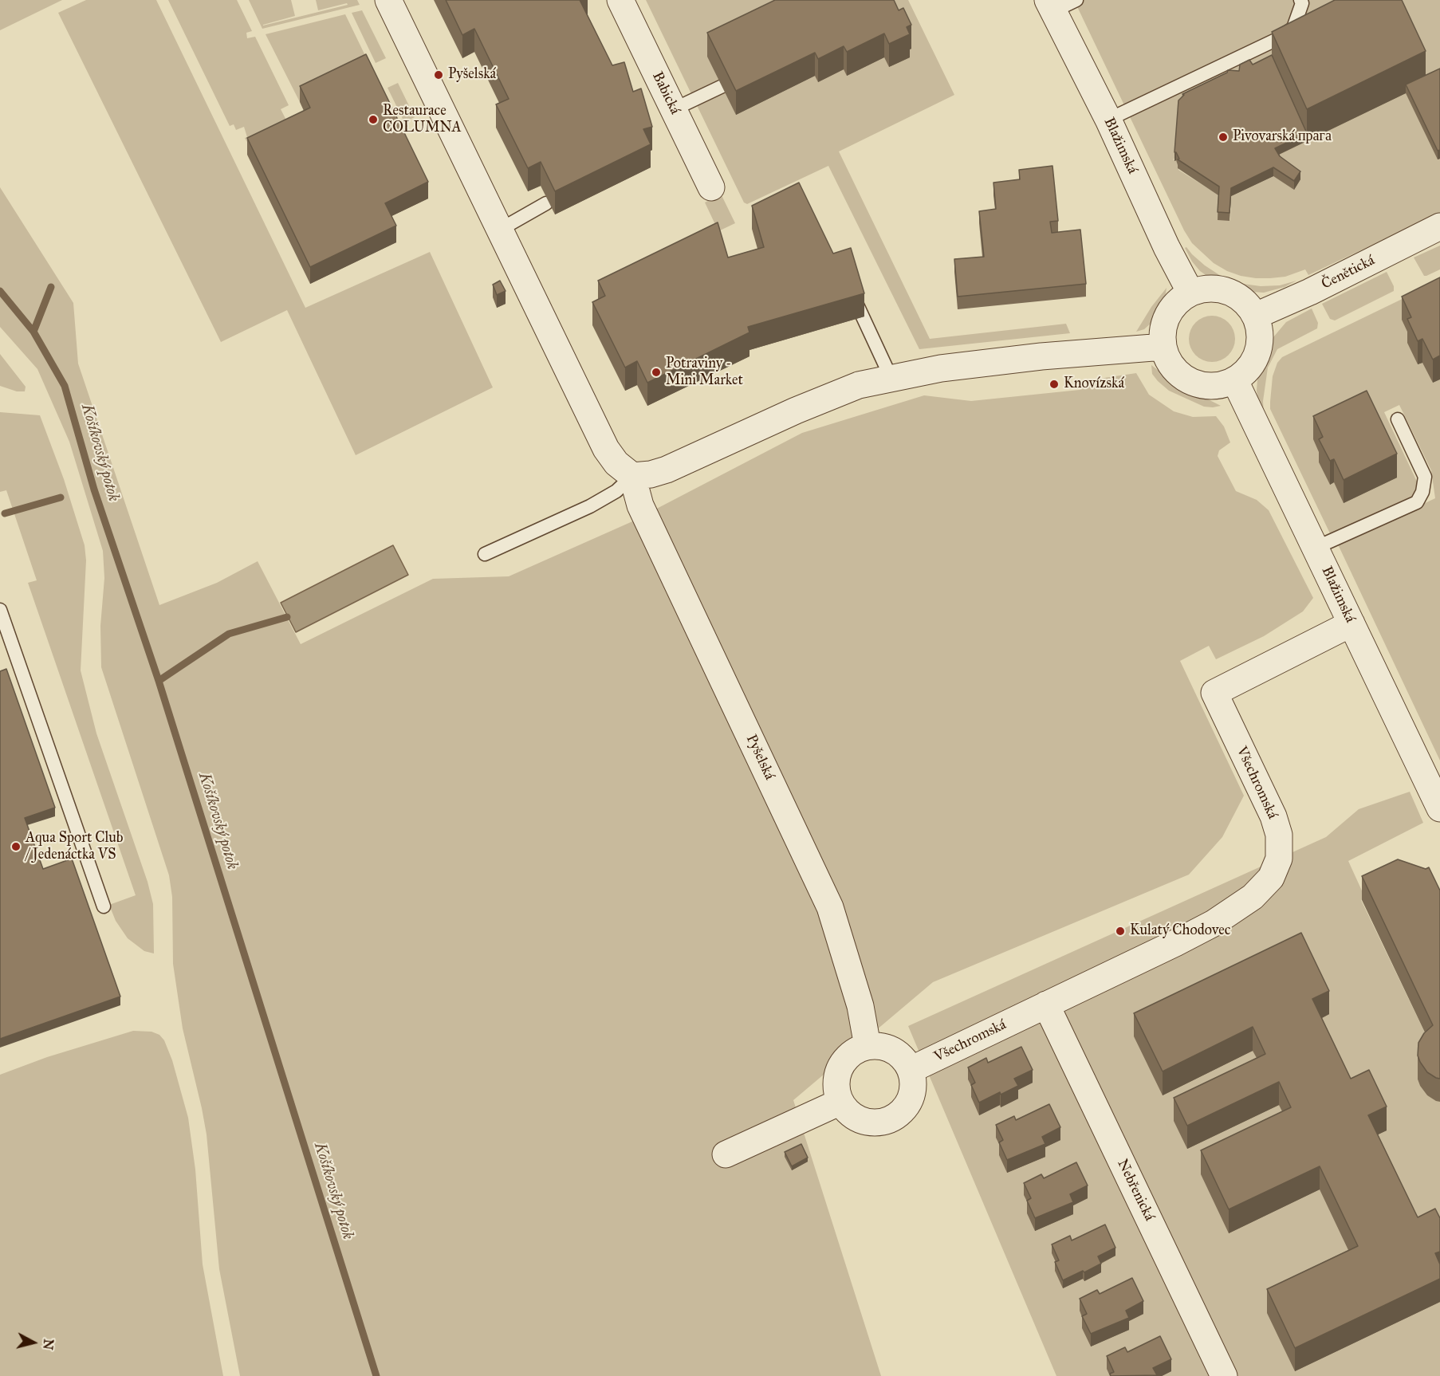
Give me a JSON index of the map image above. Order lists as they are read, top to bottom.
{
  "streets": {
    "street": [
      "Babická",
      "Blažimská",
      "Čenětická",
      "Pyšelská",
      "Všechromská",
      "Nebřenická"
    ]
  },
  "crossings": [
    ["Blažimská", "Čenětická"],
    ["Blažimská", "Všechromská"],
    ["Pyšelská", "Všechromská"],
    ["Všechromská", "Nebřenická"]
  ],
  "water": ["Košíkovský potok"],
  "places": [
    "Pyšelská",
    "Restaurace COLUMNA",
    "Pivovarská прага",
    "Potraviny - Mini Market",
    "Knovízská",
    "Aqua Sport Club / Jedenáctka VS",
    "Kulatý Chodovec"
  ],
  "north": "right"
}
